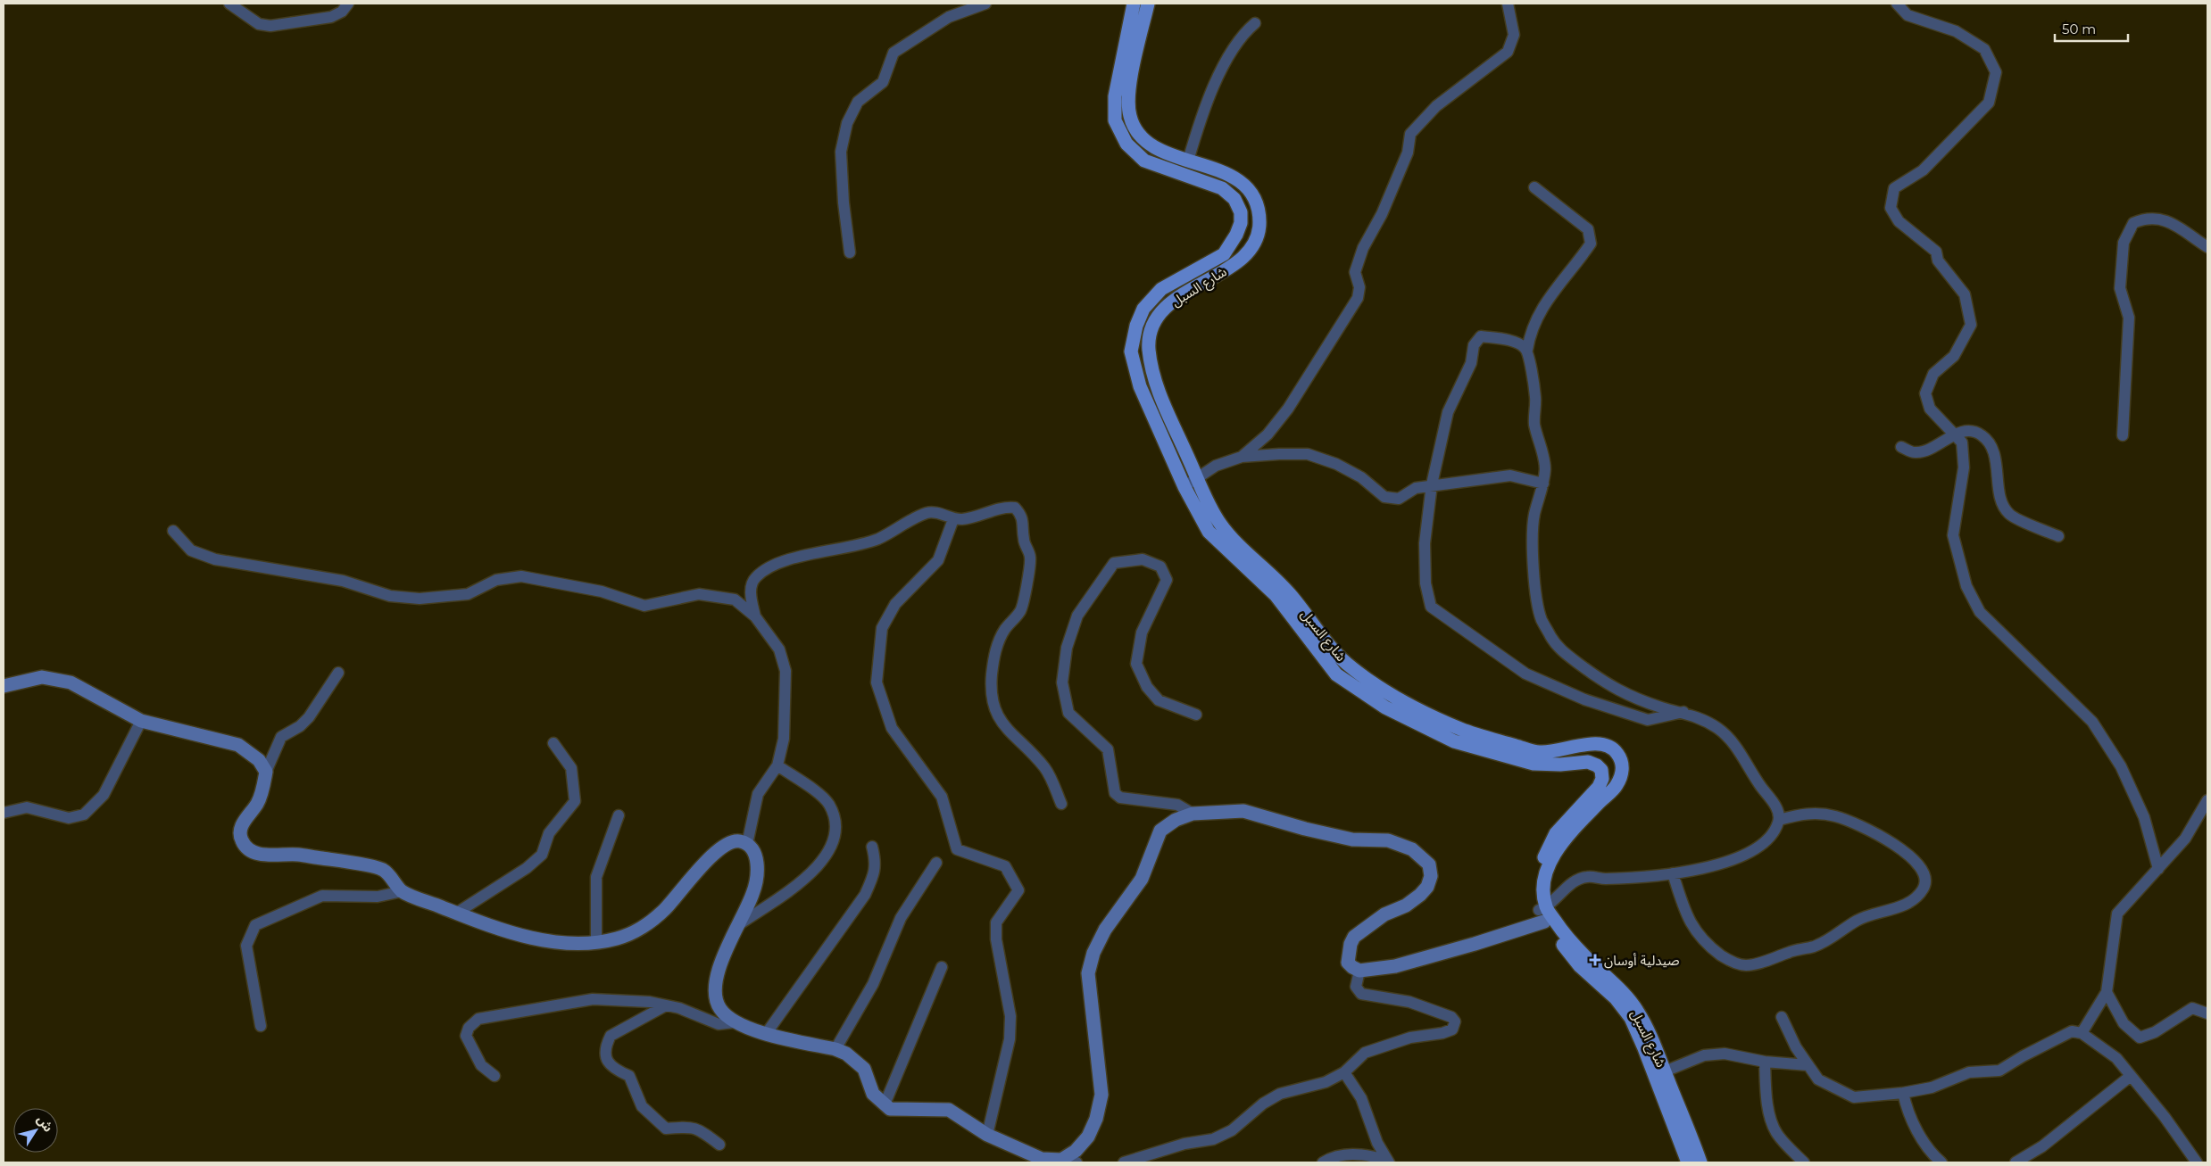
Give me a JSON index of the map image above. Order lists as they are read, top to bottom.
{
  "streets": {
    "main road": ["شارع السبل"]
  },
  "places": {
    "health": ["صيدلية أوسان"]
  },
  "scale_bar": "50 m",
  "north": "top right"
}
